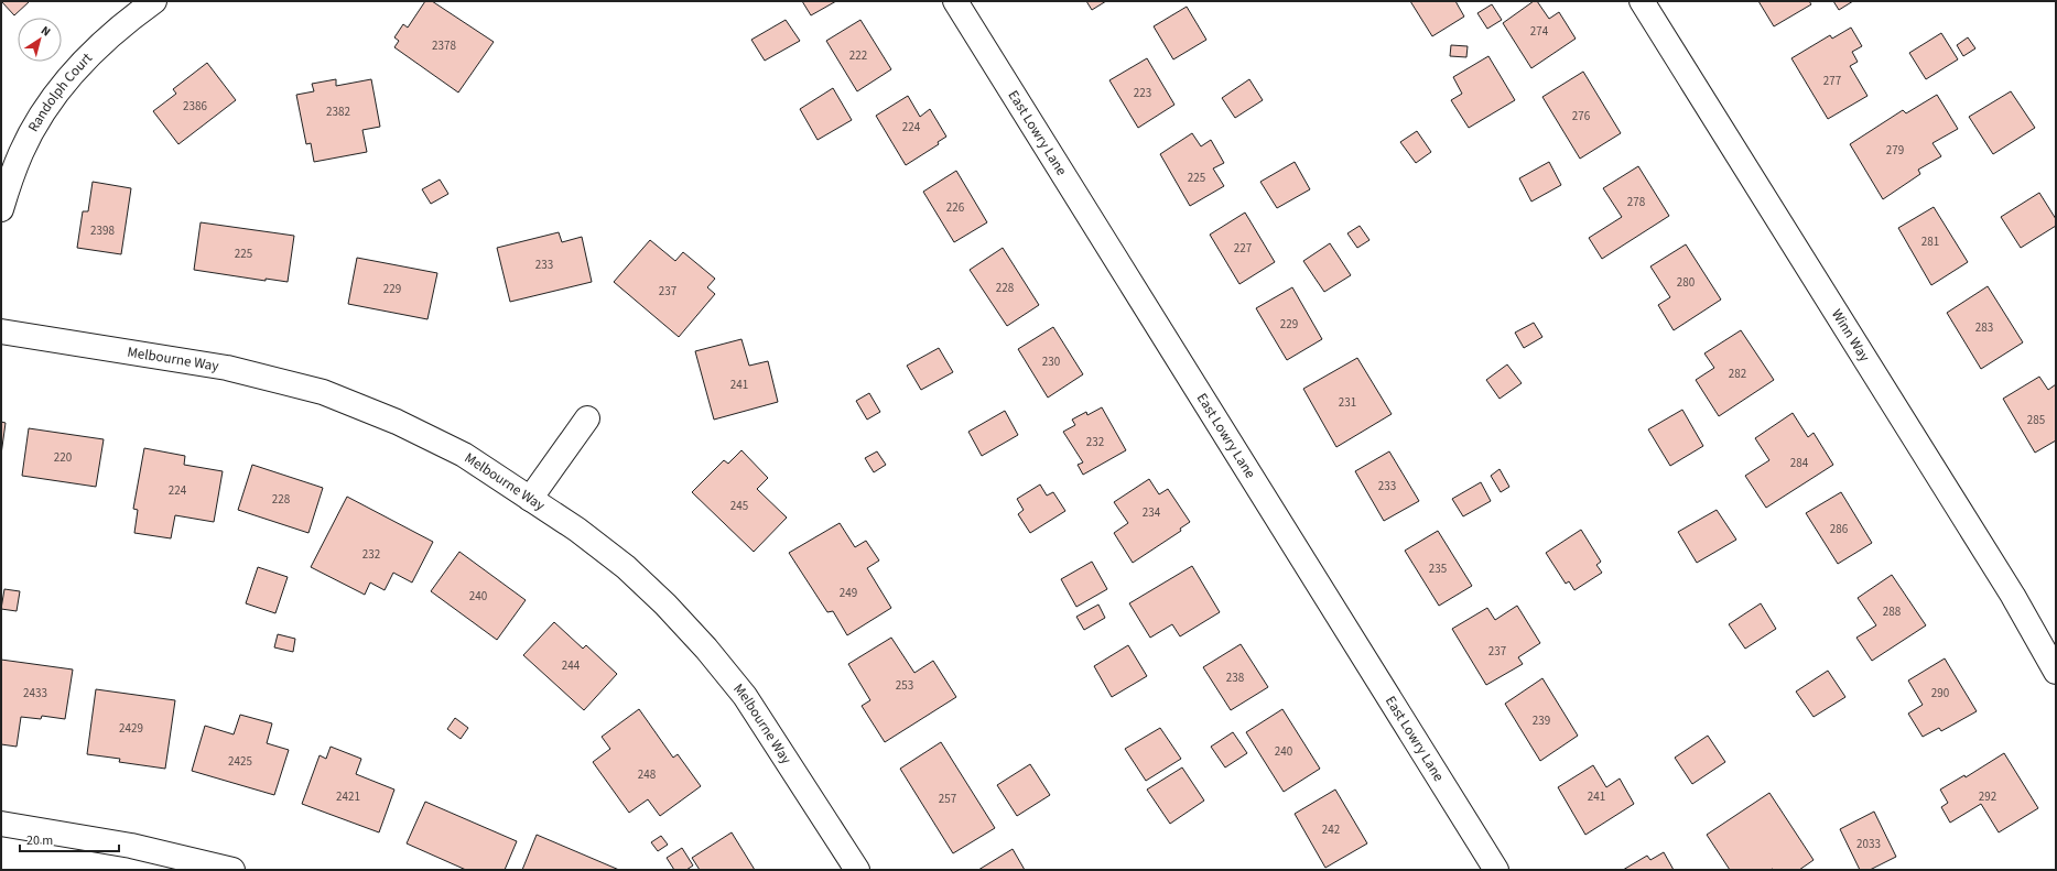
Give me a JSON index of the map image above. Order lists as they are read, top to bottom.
{
  "streets": {
    "street": [
      "Randolph Court",
      "East Lowry Lane",
      "Winn Way",
      "Melbourne Way"
    ]
  },
  "house_numbers": [
    "274",
    "2378",
    "222",
    "277",
    "223",
    "2386",
    "2382",
    "276",
    "224",
    "279",
    "225",
    "278",
    "226",
    "2398",
    "281",
    "227",
    "225",
    "233",
    "280",
    "228",
    "229",
    "237",
    "229",
    "283",
    "230",
    "282",
    "241",
    "231",
    "285",
    "232",
    "220",
    "284",
    "233",
    "224",
    "228",
    "245",
    "234",
    "286",
    "232",
    "235",
    "249",
    "240",
    "288",
    "237",
    "244",
    "238",
    "253",
    "2433",
    "290",
    "239",
    "2429",
    "240",
    "2425",
    "248",
    "2421",
    "241",
    "292",
    "257",
    "242",
    "2033"
  ],
  "scale_bar": "20 m",
  "north": "top right"
}
